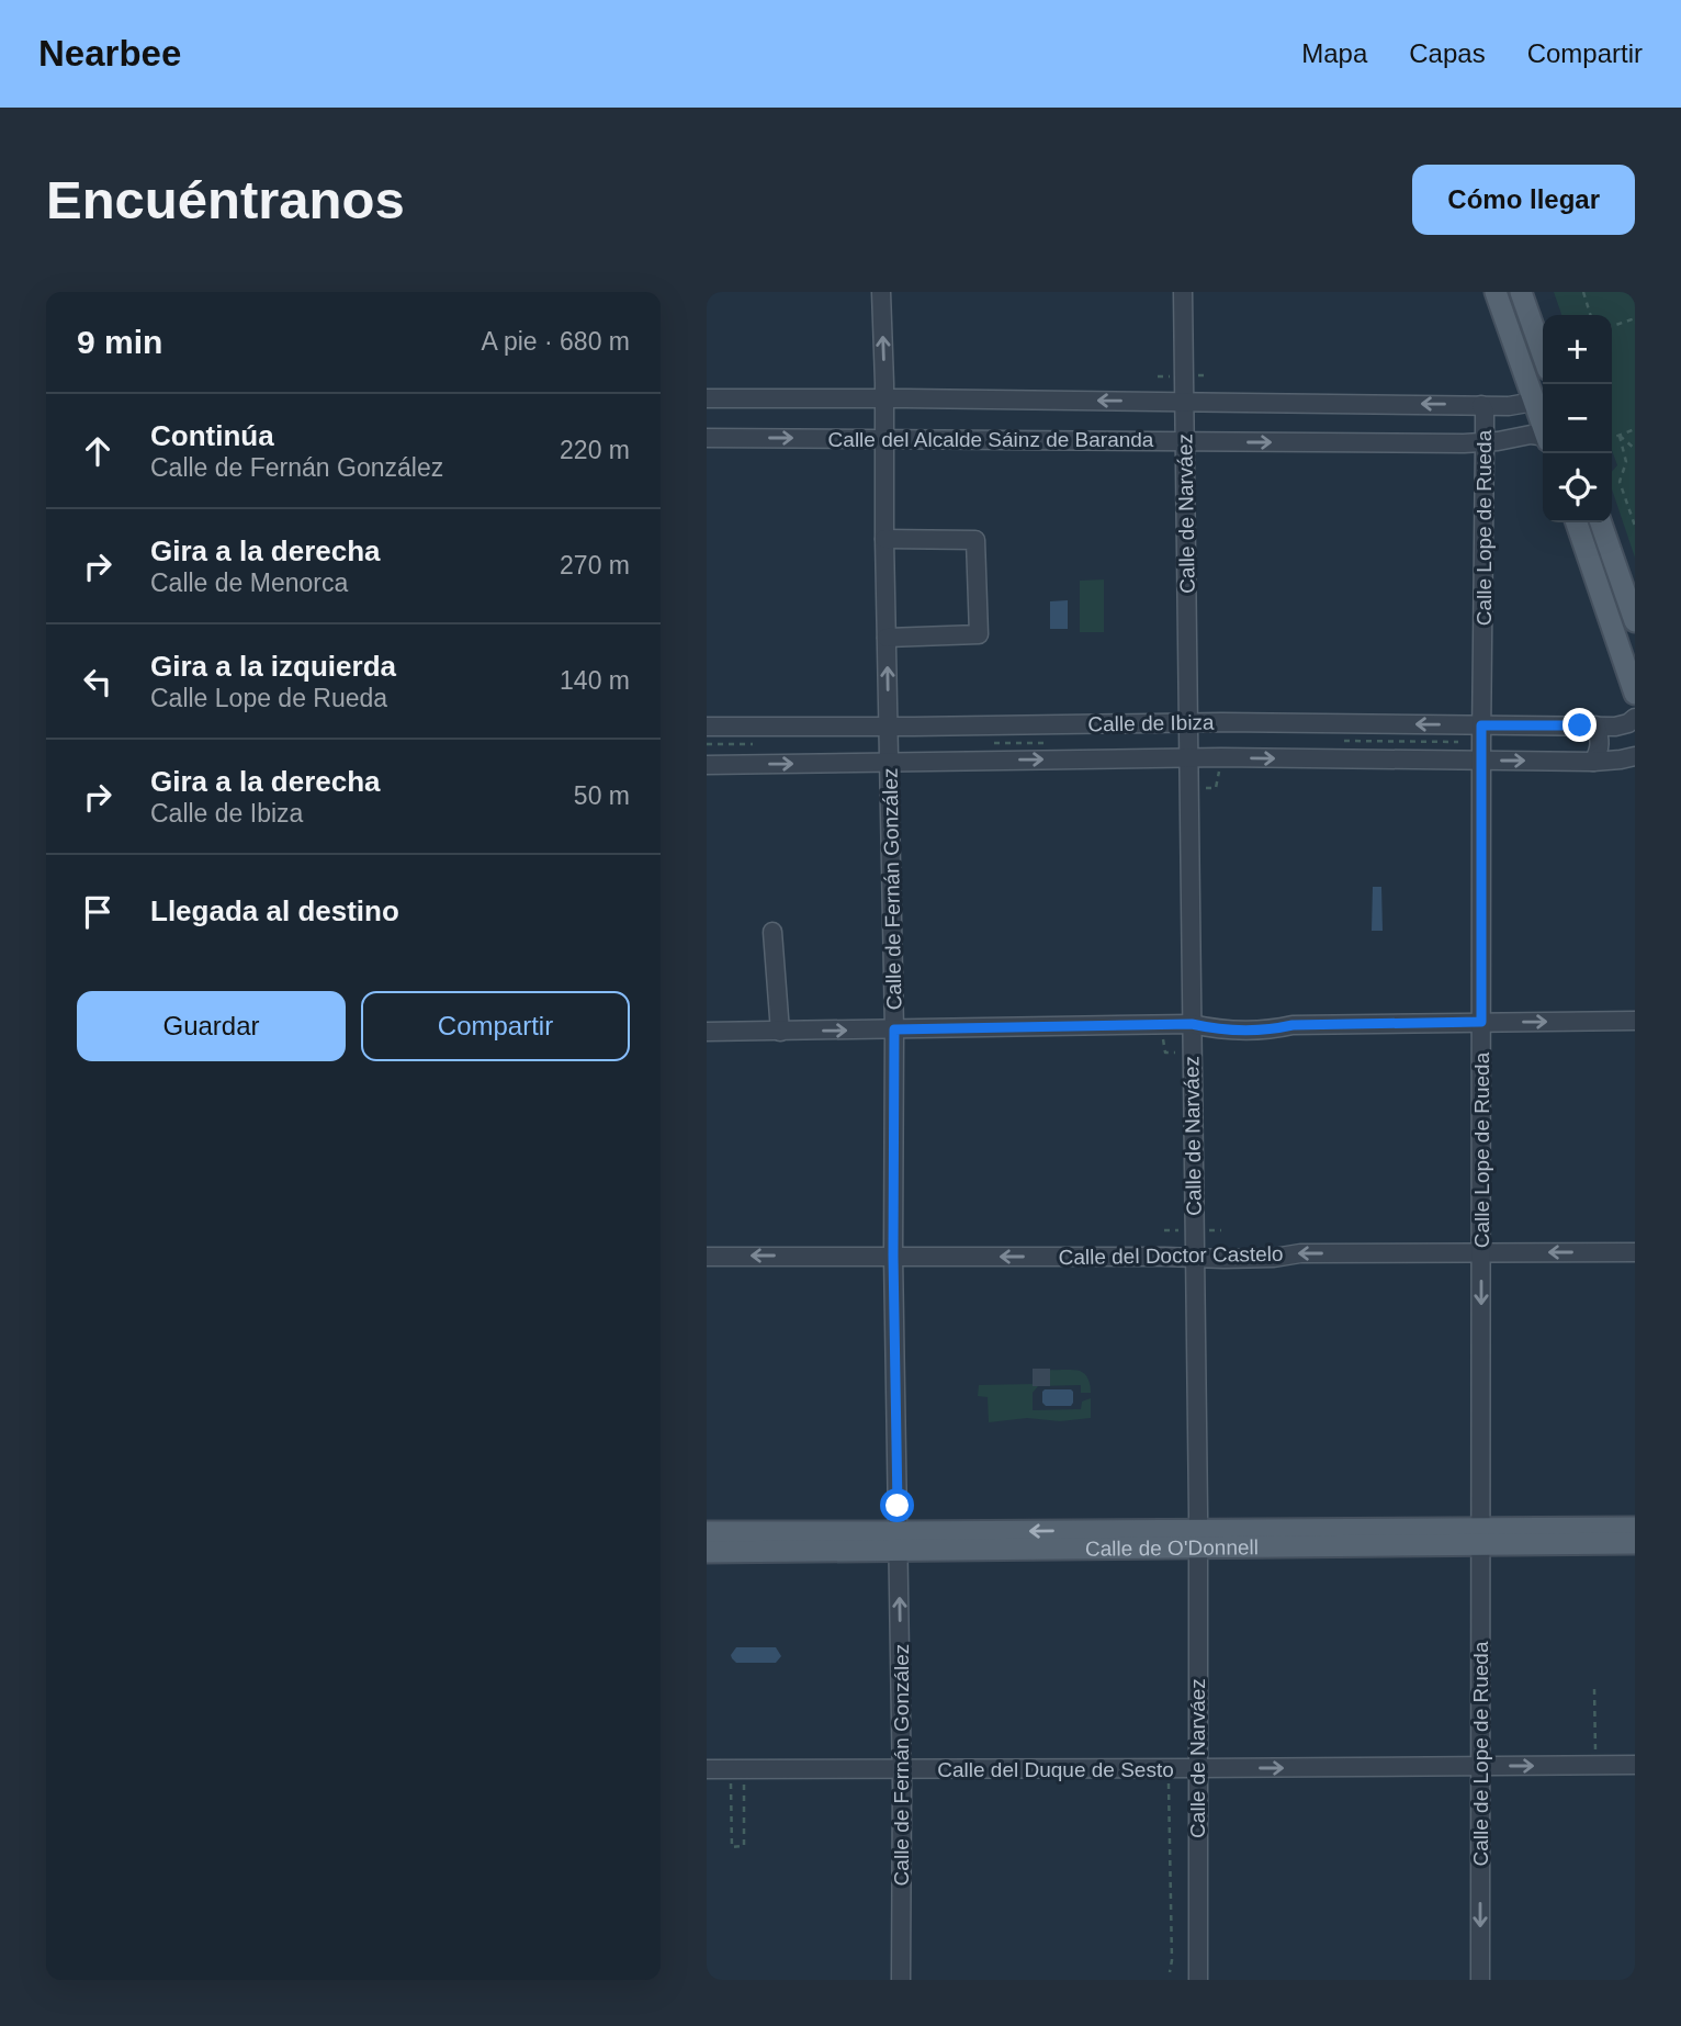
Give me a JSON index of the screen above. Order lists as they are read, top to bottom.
{
  "streets": {
    "main road": ["Calle de O'Donnell"],
    "street": [
      "Calle del Alcalde Sáinz de Baranda",
      "Calle de Narváez",
      "Calle Lope de Rueda",
      "Calle de Ibiza",
      "Calle de Fernán González",
      "Calle del Doctor Castelo",
      "Calle de Lope de Rueda",
      "Calle del Duque de Sesto"
    ]
  },
  "crossings": [
    ["Calle del Alcalde Sáinz de Baranda", "Calle de Narváez"],
    ["Calle del Alcalde Sáinz de Baranda", "Calle Lope de Rueda"],
    ["Calle del Alcalde Sáinz de Baranda", "Calle de Fernán González"],
    ["Calle de Narváez", "Calle de Ibiza"],
    ["Calle de Narváez", "Calle del Doctor Castelo"],
    ["Calle de Narváez", "Calle de O'Donnell"],
    ["Calle de Narváez", "Calle del Duque de Sesto"],
    ["Calle Lope de Rueda", "Calle de Ibiza"],
    ["Calle Lope de Rueda", "Calle del Doctor Castelo"],
    ["Calle Lope de Rueda", "Calle de O'Donnell"],
    ["Calle Lope de Rueda", "Calle de Lope de Rueda"],
    ["Calle de Ibiza", "Calle de Fernán González"],
    ["Calle de Fernán González", "Calle del Doctor Castelo"],
    ["Calle de Fernán González", "Calle de O'Donnell"],
    ["Calle de Fernán González", "Calle del Duque de Sesto"],
    ["Calle de O'Donnell", "Calle de Lope de Rueda"],
    ["Calle de Lope de Rueda", "Calle del Duque de Sesto"]
  ],
  "one_way": ["Calle del Doctor Castelo", "Calle de Lope de Rueda", "Calle del Duque de Sesto"],
  "page": {
    "header": "Nearbee",
    "nav": ["Mapa", "Capas", "Compartir"],
    "buttons": [
      "Cómo llegar",
      ["Guardar", "Compartir"]
    ],
    "title": "Encuéntranos",
    "heading": ["9 min", "A pie · 680 m"],
    "map_buttons": ["+", "−"],
    "list": [
      ["Continúa", "Calle de Fernán González", "220 m"],
      ["Gira a la derecha", "Calle de Menorca", "270 m"],
      ["Gira a la izquierda", "Calle Lope de Rueda", "140 m"],
      ["Gira a la derecha", "Calle de Ibiza", "50 m"],
      "Llegada al destino"
    ]
  }
}
